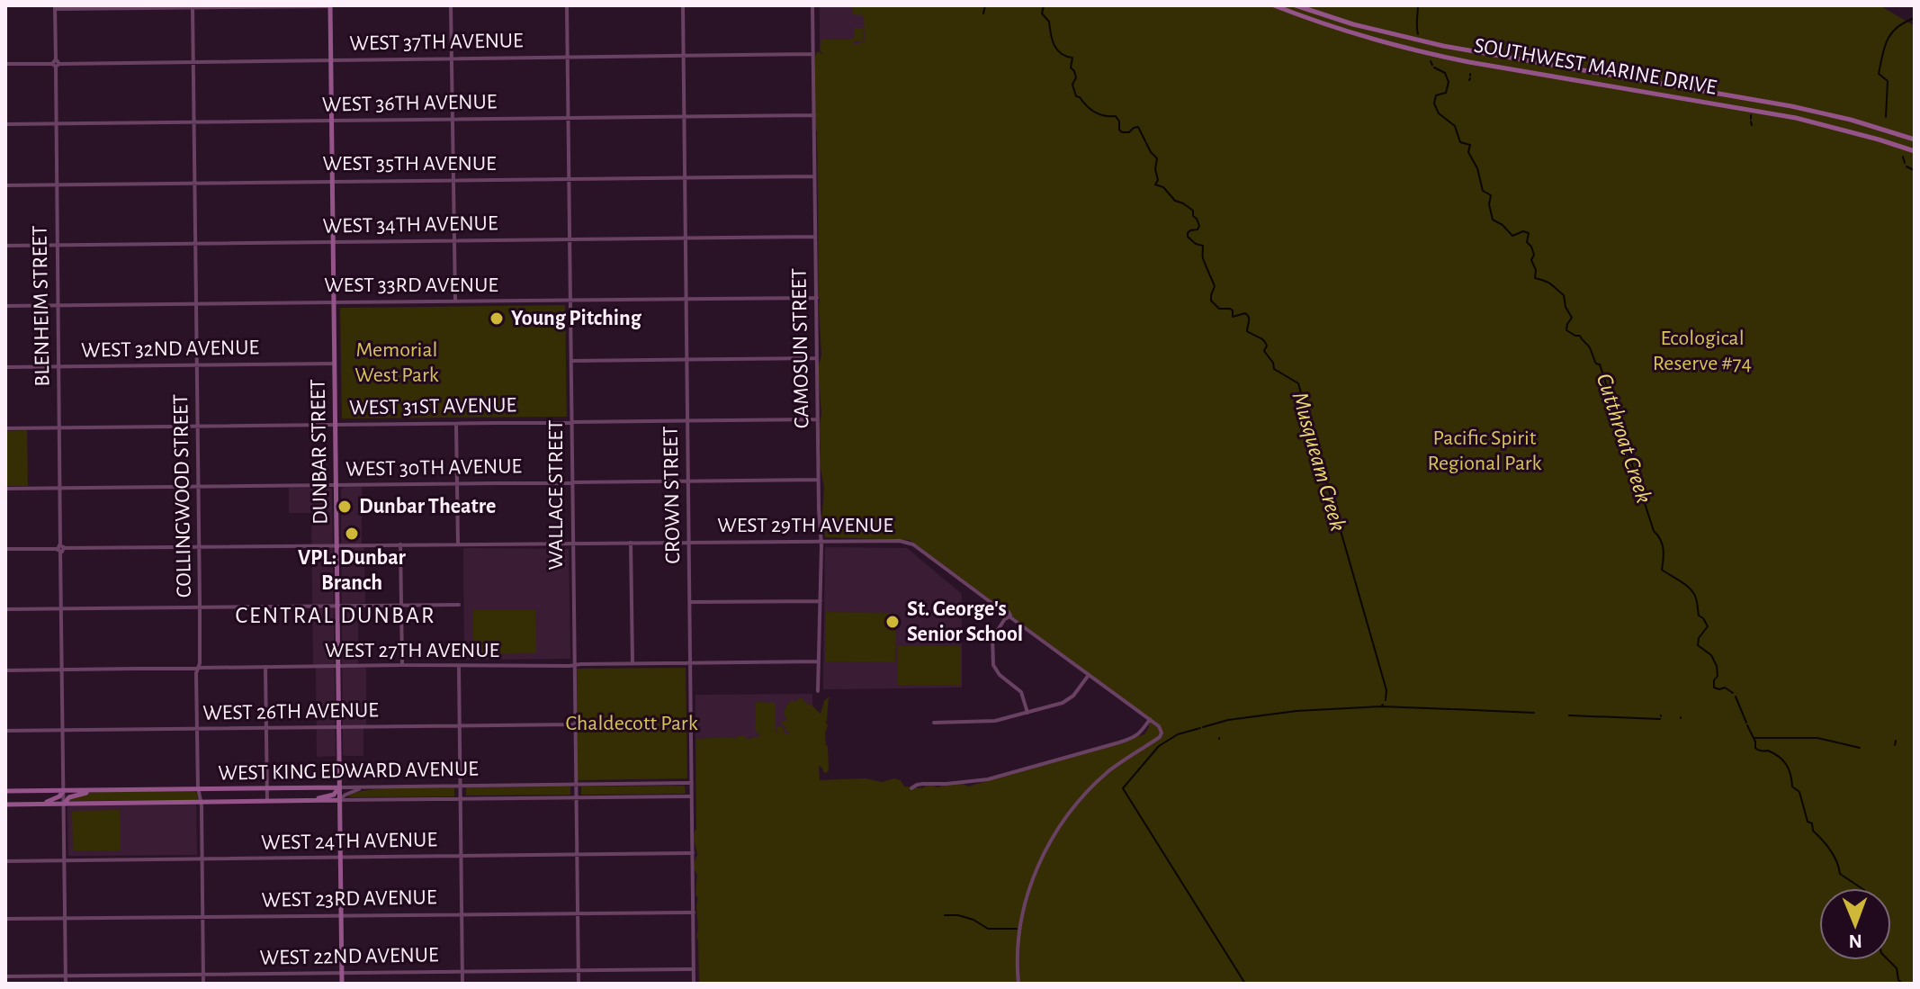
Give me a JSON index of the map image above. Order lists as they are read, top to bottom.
{
  "streets": {
    "main road": ["SOUTHWEST MARINE DRIVE", "DUNBAR STREET", "WEST KING EDWARD AVENUE"],
    "street": [
      "WEST 37TH AVENUE",
      "WEST 36TH AVENUE",
      "WEST 35TH AVENUE",
      "WEST 34TH AVENUE",
      "WEST 33RD AVENUE",
      "BLENHEIM STREET",
      "CAMOSUN STREET",
      "WEST 32ND AVENUE",
      "WEST 31ST AVENUE",
      "WEST 30TH AVENUE",
      "WALLACE STREET",
      "CROWN STREET",
      "COLLINGWOOD STREET",
      "WEST 29TH AVENUE",
      "WEST 27TH AVENUE",
      "WEST 26TH AVENUE",
      "WEST 24TH AVENUE",
      "WEST 23RD AVENUE",
      "WEST 22ND AVENUE"
    ]
  },
  "crossings": [
    ["WEST 37TH AVENUE", "BLENHEIM STREET"],
    ["WEST 37TH AVENUE", "CAMOSUN STREET"],
    ["WEST 37TH AVENUE", "DUNBAR STREET"],
    ["WEST 37TH AVENUE", "WALLACE STREET"],
    ["WEST 37TH AVENUE", "CROWN STREET"],
    ["WEST 37TH AVENUE", "COLLINGWOOD STREET"],
    ["WEST 36TH AVENUE", "BLENHEIM STREET"],
    ["WEST 36TH AVENUE", "CAMOSUN STREET"],
    ["WEST 36TH AVENUE", "DUNBAR STREET"],
    ["WEST 36TH AVENUE", "WALLACE STREET"],
    ["WEST 36TH AVENUE", "CROWN STREET"],
    ["WEST 36TH AVENUE", "COLLINGWOOD STREET"],
    ["WEST 35TH AVENUE", "BLENHEIM STREET"],
    ["WEST 35TH AVENUE", "CAMOSUN STREET"],
    ["WEST 35TH AVENUE", "DUNBAR STREET"],
    ["WEST 35TH AVENUE", "WALLACE STREET"],
    ["WEST 35TH AVENUE", "CROWN STREET"],
    ["WEST 35TH AVENUE", "COLLINGWOOD STREET"],
    ["WEST 34TH AVENUE", "BLENHEIM STREET"],
    ["WEST 34TH AVENUE", "CAMOSUN STREET"],
    ["WEST 34TH AVENUE", "DUNBAR STREET"],
    ["WEST 34TH AVENUE", "WALLACE STREET"],
    ["WEST 34TH AVENUE", "CROWN STREET"],
    ["WEST 34TH AVENUE", "COLLINGWOOD STREET"],
    ["WEST 33RD AVENUE", "BLENHEIM STREET"],
    ["WEST 33RD AVENUE", "CAMOSUN STREET"],
    ["WEST 33RD AVENUE", "DUNBAR STREET"],
    ["WEST 33RD AVENUE", "WALLACE STREET"],
    ["WEST 33RD AVENUE", "CROWN STREET"],
    ["WEST 33RD AVENUE", "COLLINGWOOD STREET"],
    ["BLENHEIM STREET", "WEST 32ND AVENUE"],
    ["BLENHEIM STREET", "WEST 31ST AVENUE"],
    ["BLENHEIM STREET", "WEST 30TH AVENUE"],
    ["BLENHEIM STREET", "WEST 29TH AVENUE"],
    ["BLENHEIM STREET", "WEST 27TH AVENUE"],
    ["BLENHEIM STREET", "WEST 26TH AVENUE"],
    ["BLENHEIM STREET", "WEST KING EDWARD AVENUE"],
    ["BLENHEIM STREET", "WEST 24TH AVENUE"],
    ["BLENHEIM STREET", "WEST 23RD AVENUE"],
    ["BLENHEIM STREET", "WEST 22ND AVENUE"],
    ["CAMOSUN STREET", "WEST 31ST AVENUE"],
    ["CAMOSUN STREET", "WEST 30TH AVENUE"],
    ["CAMOSUN STREET", "WEST 29TH AVENUE"],
    ["CAMOSUN STREET", "WEST 27TH AVENUE"],
    ["WEST 32ND AVENUE", "DUNBAR STREET"],
    ["WEST 32ND AVENUE", "COLLINGWOOD STREET"],
    ["WEST 31ST AVENUE", "DUNBAR STREET"],
    ["WEST 31ST AVENUE", "WALLACE STREET"],
    ["WEST 31ST AVENUE", "CROWN STREET"],
    ["WEST 31ST AVENUE", "COLLINGWOOD STREET"],
    ["DUNBAR STREET", "WEST 30TH AVENUE"],
    ["DUNBAR STREET", "WEST 29TH AVENUE"],
    ["DUNBAR STREET", "WEST 27TH AVENUE"],
    ["DUNBAR STREET", "WEST 26TH AVENUE"],
    ["DUNBAR STREET", "WEST KING EDWARD AVENUE"],
    ["DUNBAR STREET", "WEST 24TH AVENUE"],
    ["DUNBAR STREET", "WEST 23RD AVENUE"],
    ["DUNBAR STREET", "WEST 22ND AVENUE"],
    ["WEST 30TH AVENUE", "WALLACE STREET"],
    ["WEST 30TH AVENUE", "CROWN STREET"],
    ["WEST 30TH AVENUE", "COLLINGWOOD STREET"],
    ["WALLACE STREET", "WEST 29TH AVENUE"],
    ["WALLACE STREET", "WEST 27TH AVENUE"],
    ["WALLACE STREET", "WEST 26TH AVENUE"],
    ["WALLACE STREET", "WEST KING EDWARD AVENUE"],
    ["WALLACE STREET", "WEST 24TH AVENUE"],
    ["WALLACE STREET", "WEST 23RD AVENUE"],
    ["WALLACE STREET", "WEST 22ND AVENUE"],
    ["CROWN STREET", "WEST 29TH AVENUE"],
    ["CROWN STREET", "WEST 27TH AVENUE"],
    ["CROWN STREET", "WEST KING EDWARD AVENUE"],
    ["CROWN STREET", "WEST 24TH AVENUE"],
    ["CROWN STREET", "WEST 23RD AVENUE"],
    ["CROWN STREET", "WEST 22ND AVENUE"],
    ["COLLINGWOOD STREET", "WEST 29TH AVENUE"],
    ["COLLINGWOOD STREET", "WEST 27TH AVENUE"],
    ["COLLINGWOOD STREET", "WEST 26TH AVENUE"],
    ["COLLINGWOOD STREET", "WEST KING EDWARD AVENUE"],
    ["COLLINGWOOD STREET", "WEST 24TH AVENUE"],
    ["COLLINGWOOD STREET", "WEST 23RD AVENUE"],
    ["COLLINGWOOD STREET", "WEST 22ND AVENUE"]
  ],
  "districts": ["CENTRAL DUNBAR"],
  "water": ["Cutthroat Creek", "Musqueam Creek"],
  "parks": [
    "Ecological Reserve #74",
    "Memorial West Park",
    "Pacific Spirit Regional Park",
    "Chaldecott Park"
  ],
  "places": [
    "Young Pitching",
    "Dunbar Theatre",
    "VPL: Dunbar Branch",
    "St. George's Senior School"
  ],
  "north": "bottom"
}
